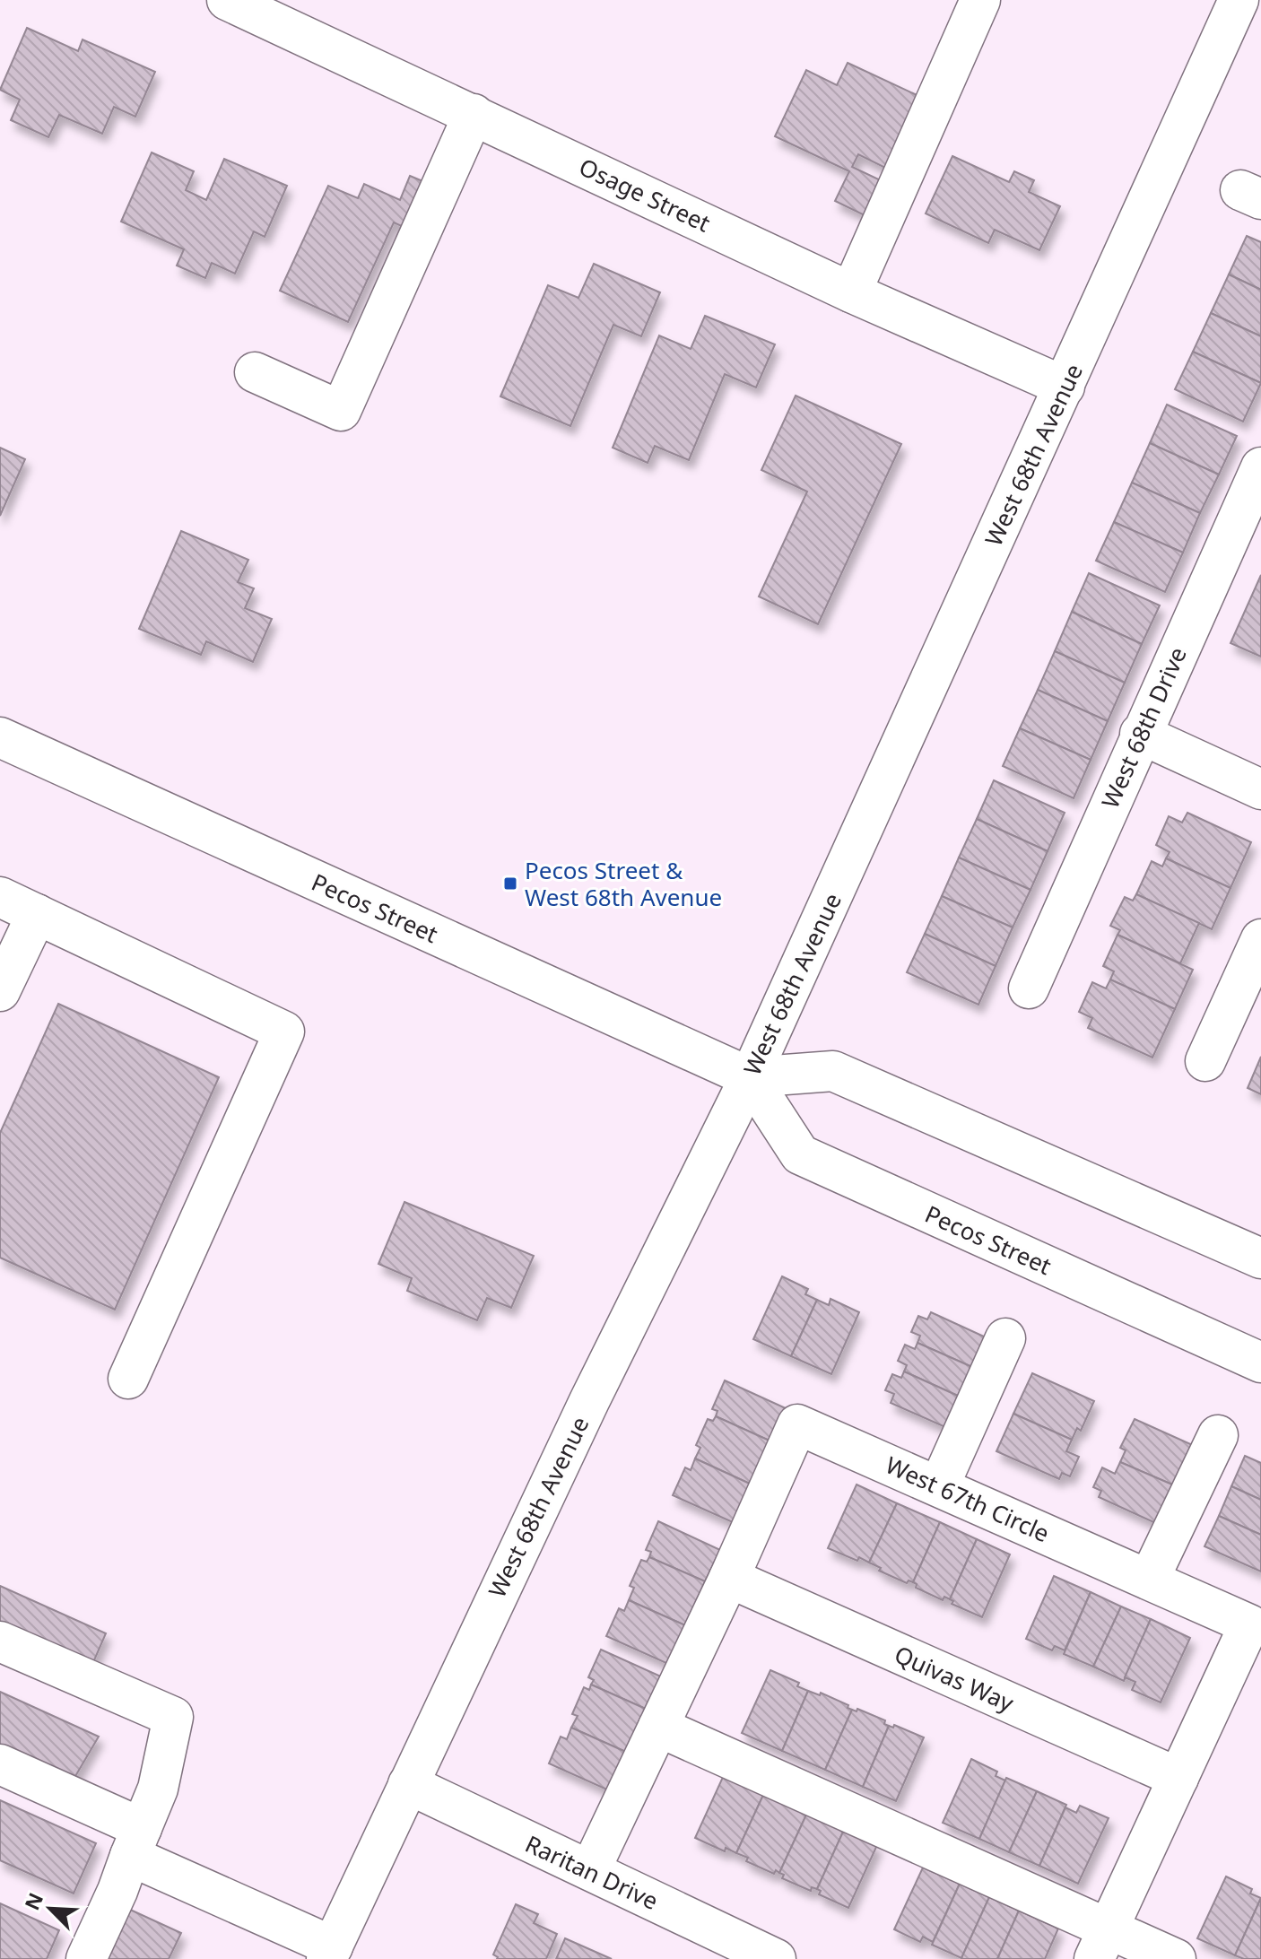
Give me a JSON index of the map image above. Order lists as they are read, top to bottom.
{
  "streets": {
    "street": [
      "Osage Street",
      "West 68th Avenue",
      "West 68th Drive",
      "Pecos Street",
      "West 67th Circle",
      "Quivas Way",
      "Raritan Drive"
    ]
  },
  "crossings": [
    ["Osage Street", "West 68th Avenue"],
    ["West 68th Avenue", "Pecos Street"],
    ["West 68th Avenue", "Raritan Drive"],
    ["West 67th Circle", "Quivas Way"],
    ["West 67th Circle", "Raritan Drive"]
  ],
  "places": {
    "transit": ["Pecos Street & West 68th Avenue"]
  },
  "north": "top left"
}
